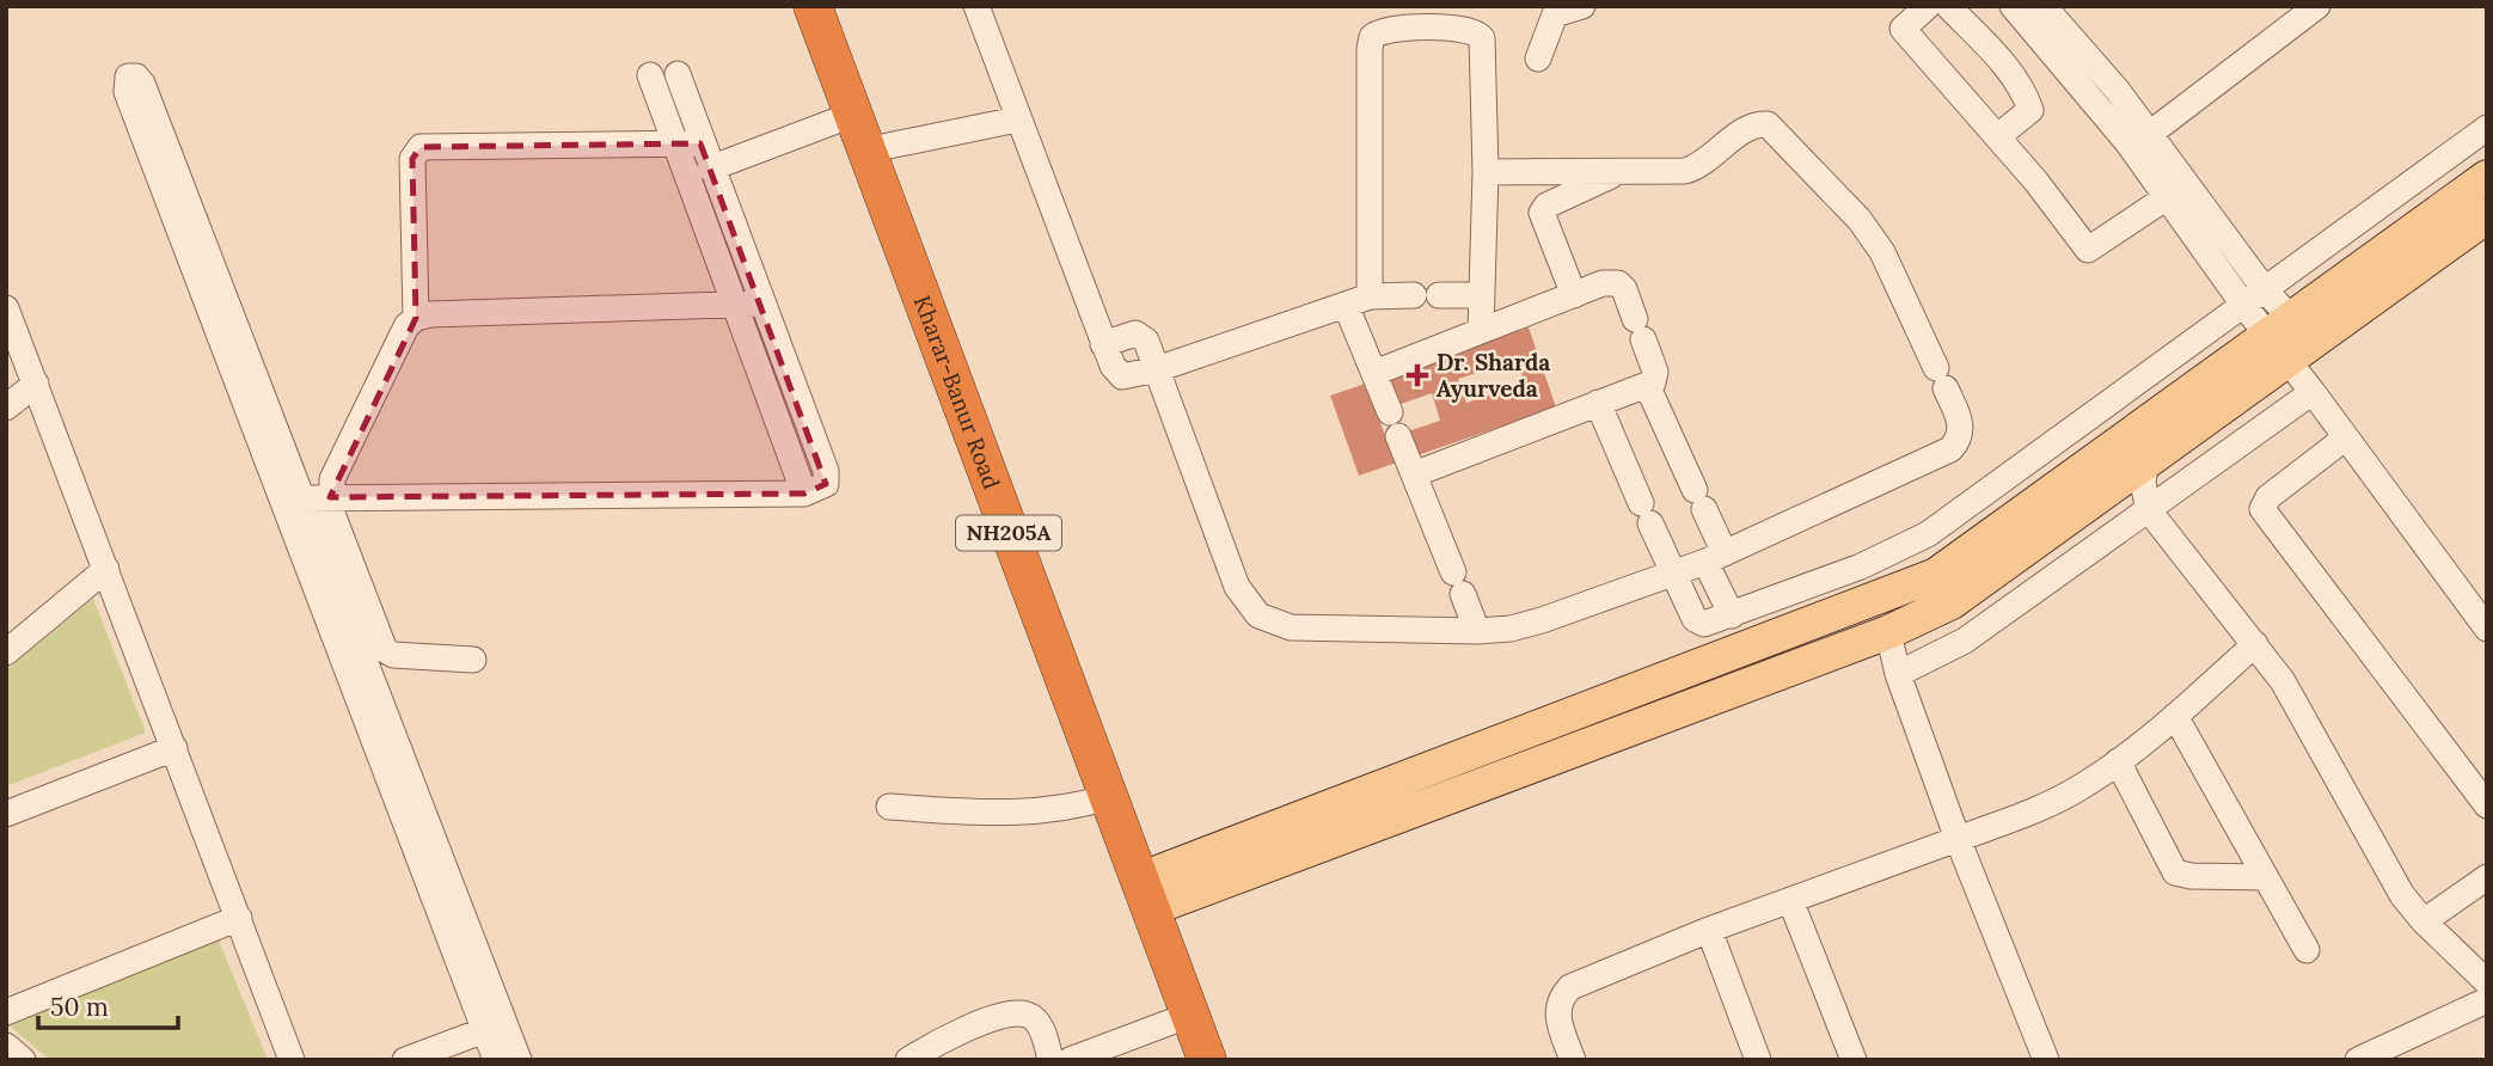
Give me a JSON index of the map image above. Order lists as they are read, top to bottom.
{
  "streets": {
    "highway": ["Kharar-Banur Road", "NH205A"]
  },
  "places": {
    "health": ["Dr. Sharda Ayurveda"]
  },
  "scale_bar": "50 m"
}
